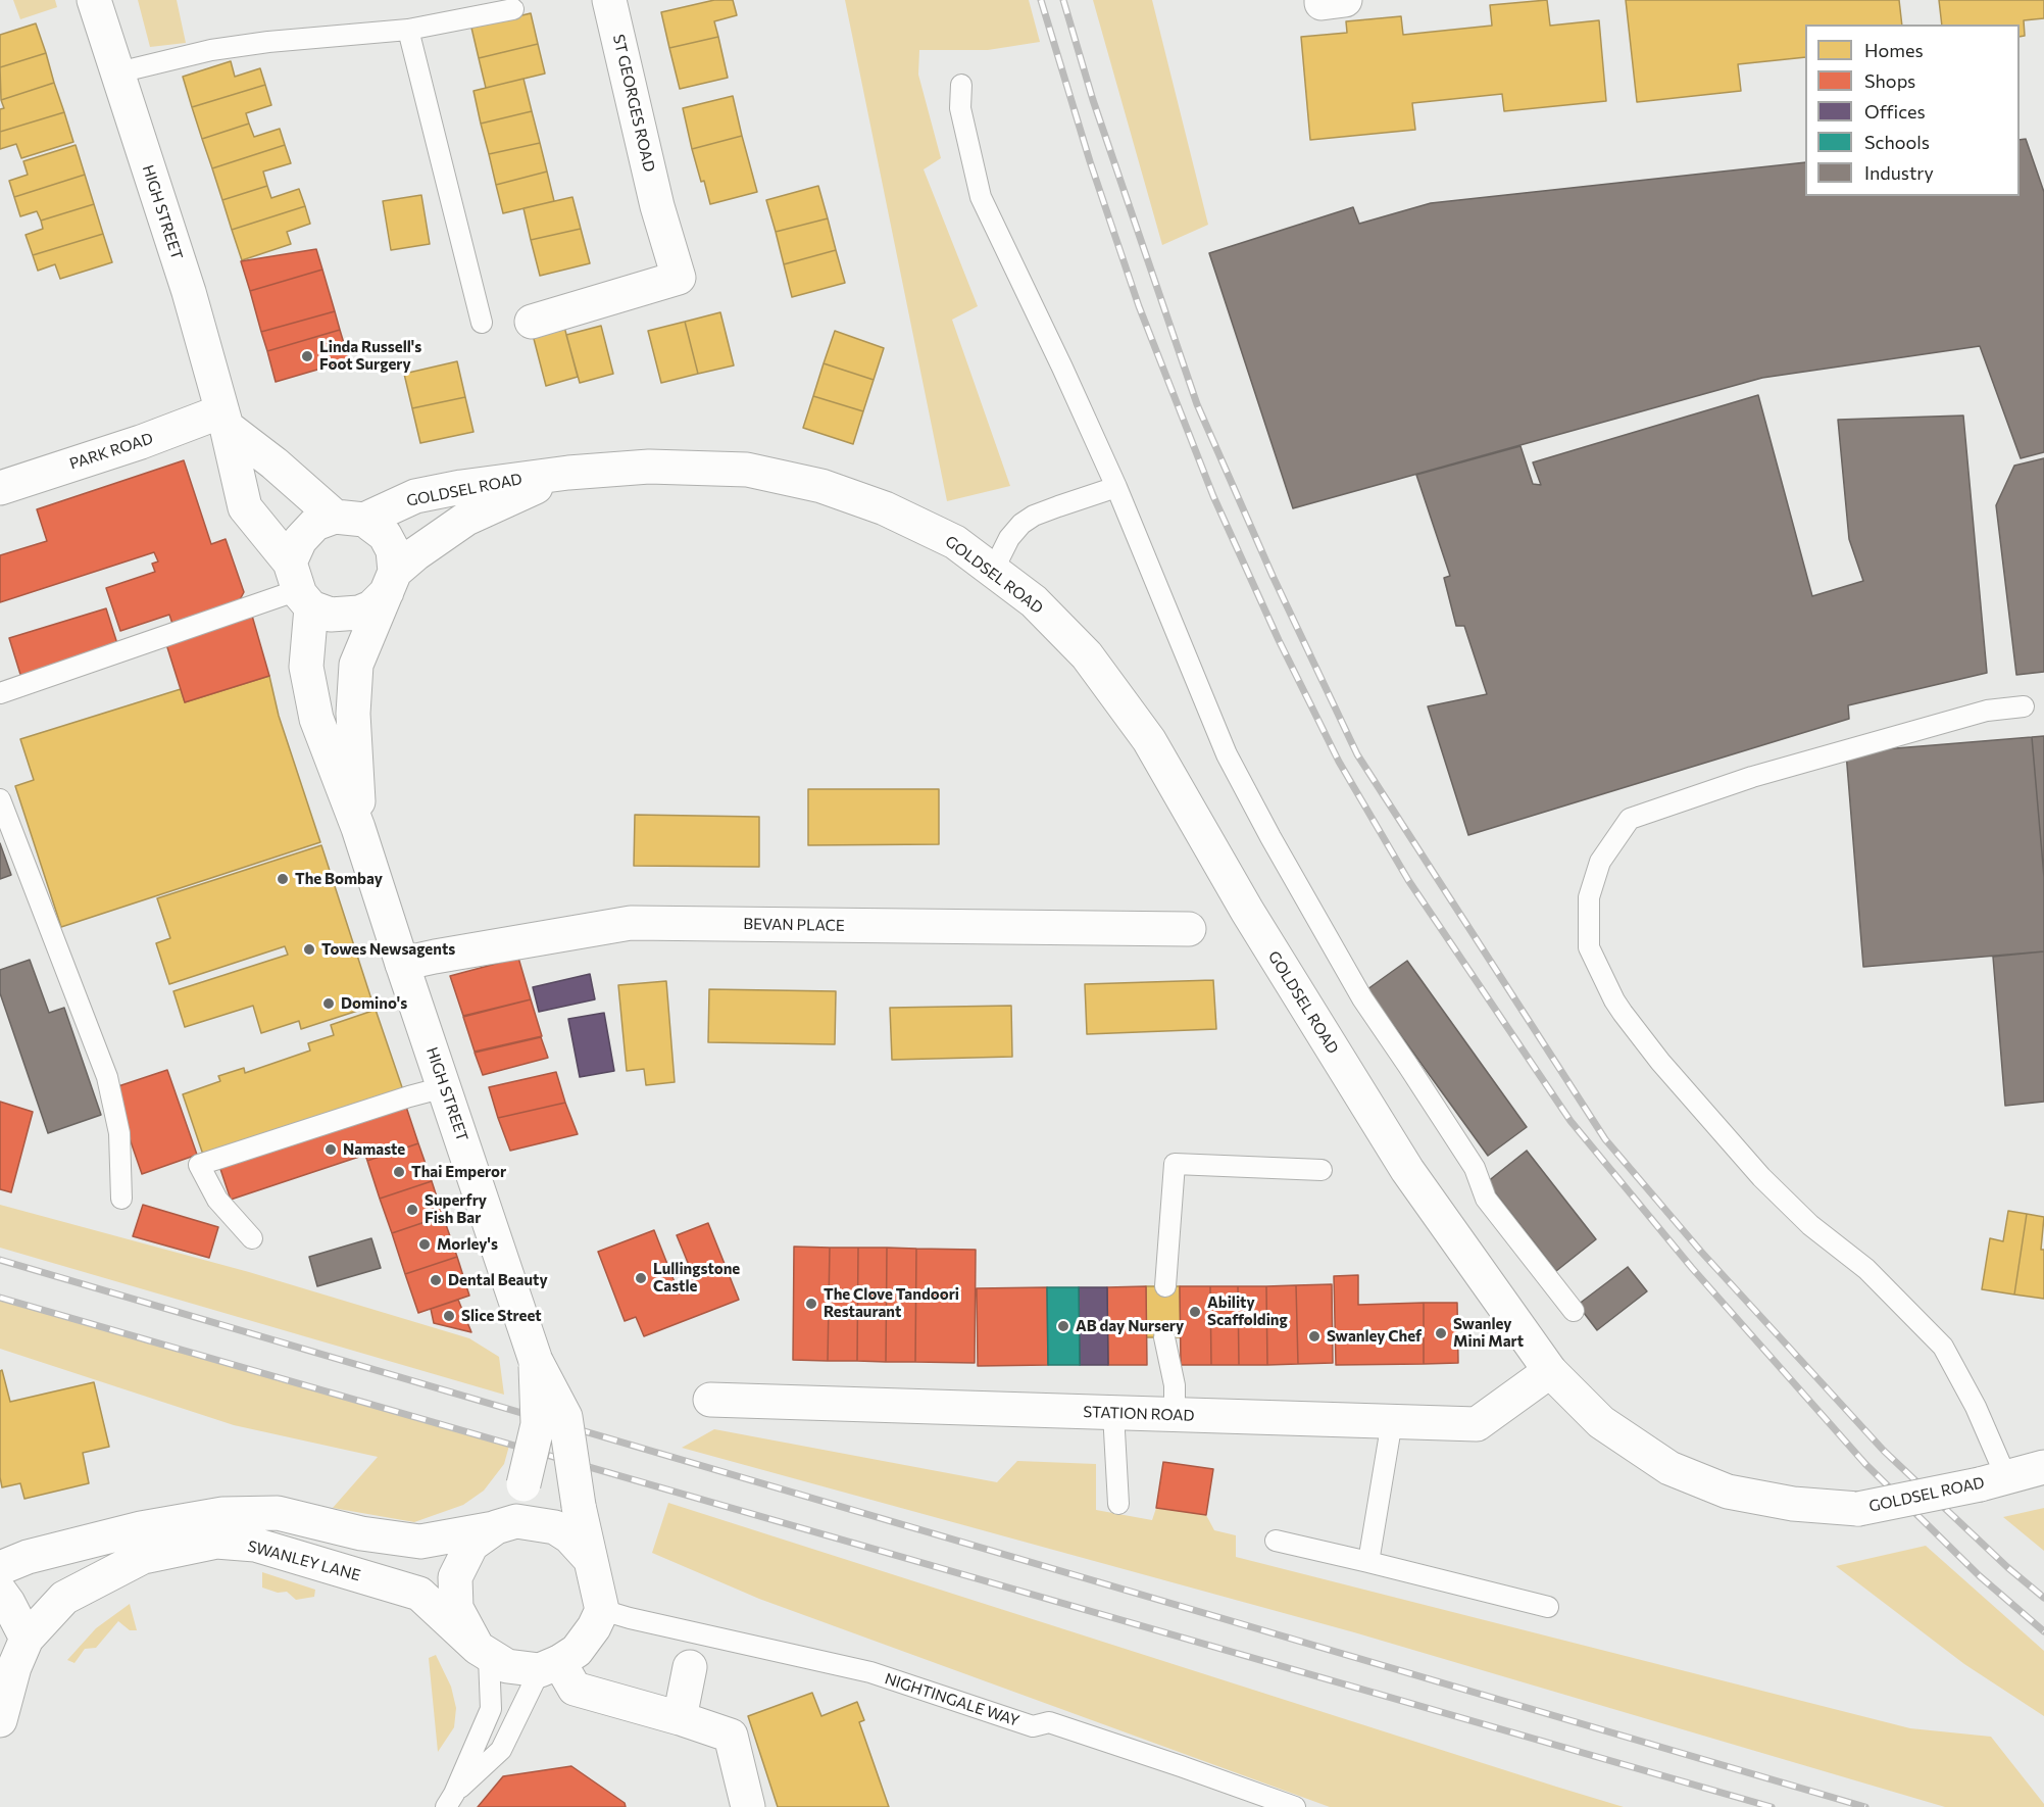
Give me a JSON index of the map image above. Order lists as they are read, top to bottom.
{
  "streets": {
    "main road": [
      "ST GEORGES ROAD",
      "HIGH STREET",
      "PARK ROAD",
      "GOLDSEL ROAD",
      "BEVAN PLACE",
      "STATION ROAD",
      "SWANLEY LANE"
    ],
    "lane": ["NIGHTINGALE WAY"]
  },
  "crossings": [
    ["HIGH STREET", "PARK ROAD"],
    ["HIGH STREET", "GOLDSEL ROAD"],
    ["HIGH STREET", "BEVAN PLACE"],
    ["HIGH STREET", "SWANLEY LANE"],
    ["HIGH STREET", "NIGHTINGALE WAY"],
    ["GOLDSEL ROAD", "STATION ROAD"],
    ["SWANLEY LANE", "NIGHTINGALE WAY"]
  ],
  "places": [
    "Linda Russell's Foot Surgery",
    "The Bombay",
    "Towes Newsagents",
    "Domino's",
    "Namaste",
    "Thai Emperor",
    "Superfry Fish Bar",
    "Morley's",
    "Lullingstone Castle",
    "Dental Beauty",
    "The Clove Tandoori Restaurant",
    "Ability Scaffolding",
    "Slice Street",
    "AB day Nursery",
    "Swanley Mini Mart",
    "Swanley Chef"
  ],
  "legend": [
    "Homes",
    "Shops",
    "Offices",
    "Schools",
    "Industry"
  ]
}
